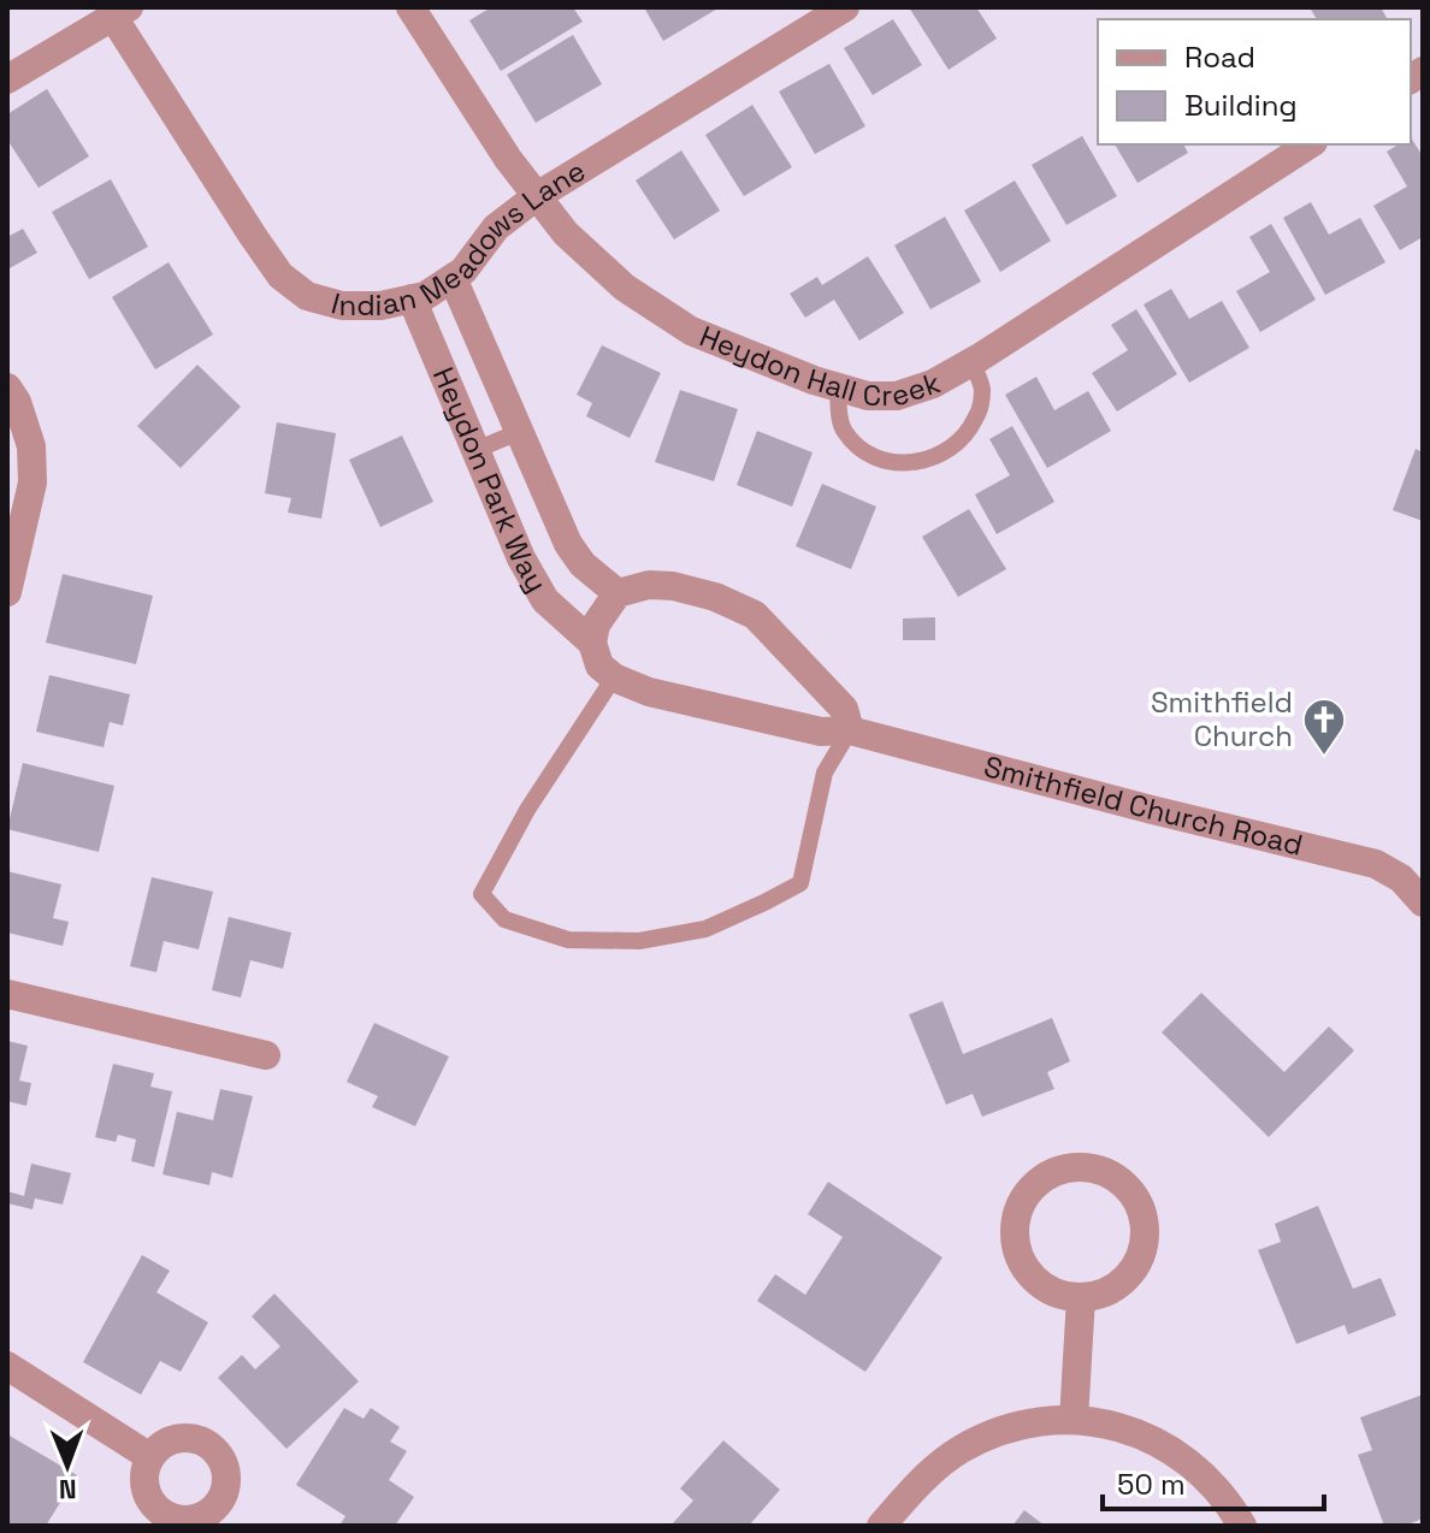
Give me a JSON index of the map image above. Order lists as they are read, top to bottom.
{
  "streets": {
    "street": [
      "Indian Meadows Lane",
      "Heydon Hall Creek",
      "Heydon Park Way",
      "Smithfield Church Road"
    ]
  },
  "crossings": [
    ["Indian Meadows Lane", "Heydon Hall Creek"],
    ["Indian Meadows Lane", "Heydon Park Way"]
  ],
  "places": {
    "church": ["Smithfield Church"]
  },
  "legend": ["Road", "Building"],
  "scale_bar": "50 m",
  "north": "bottom"
}
